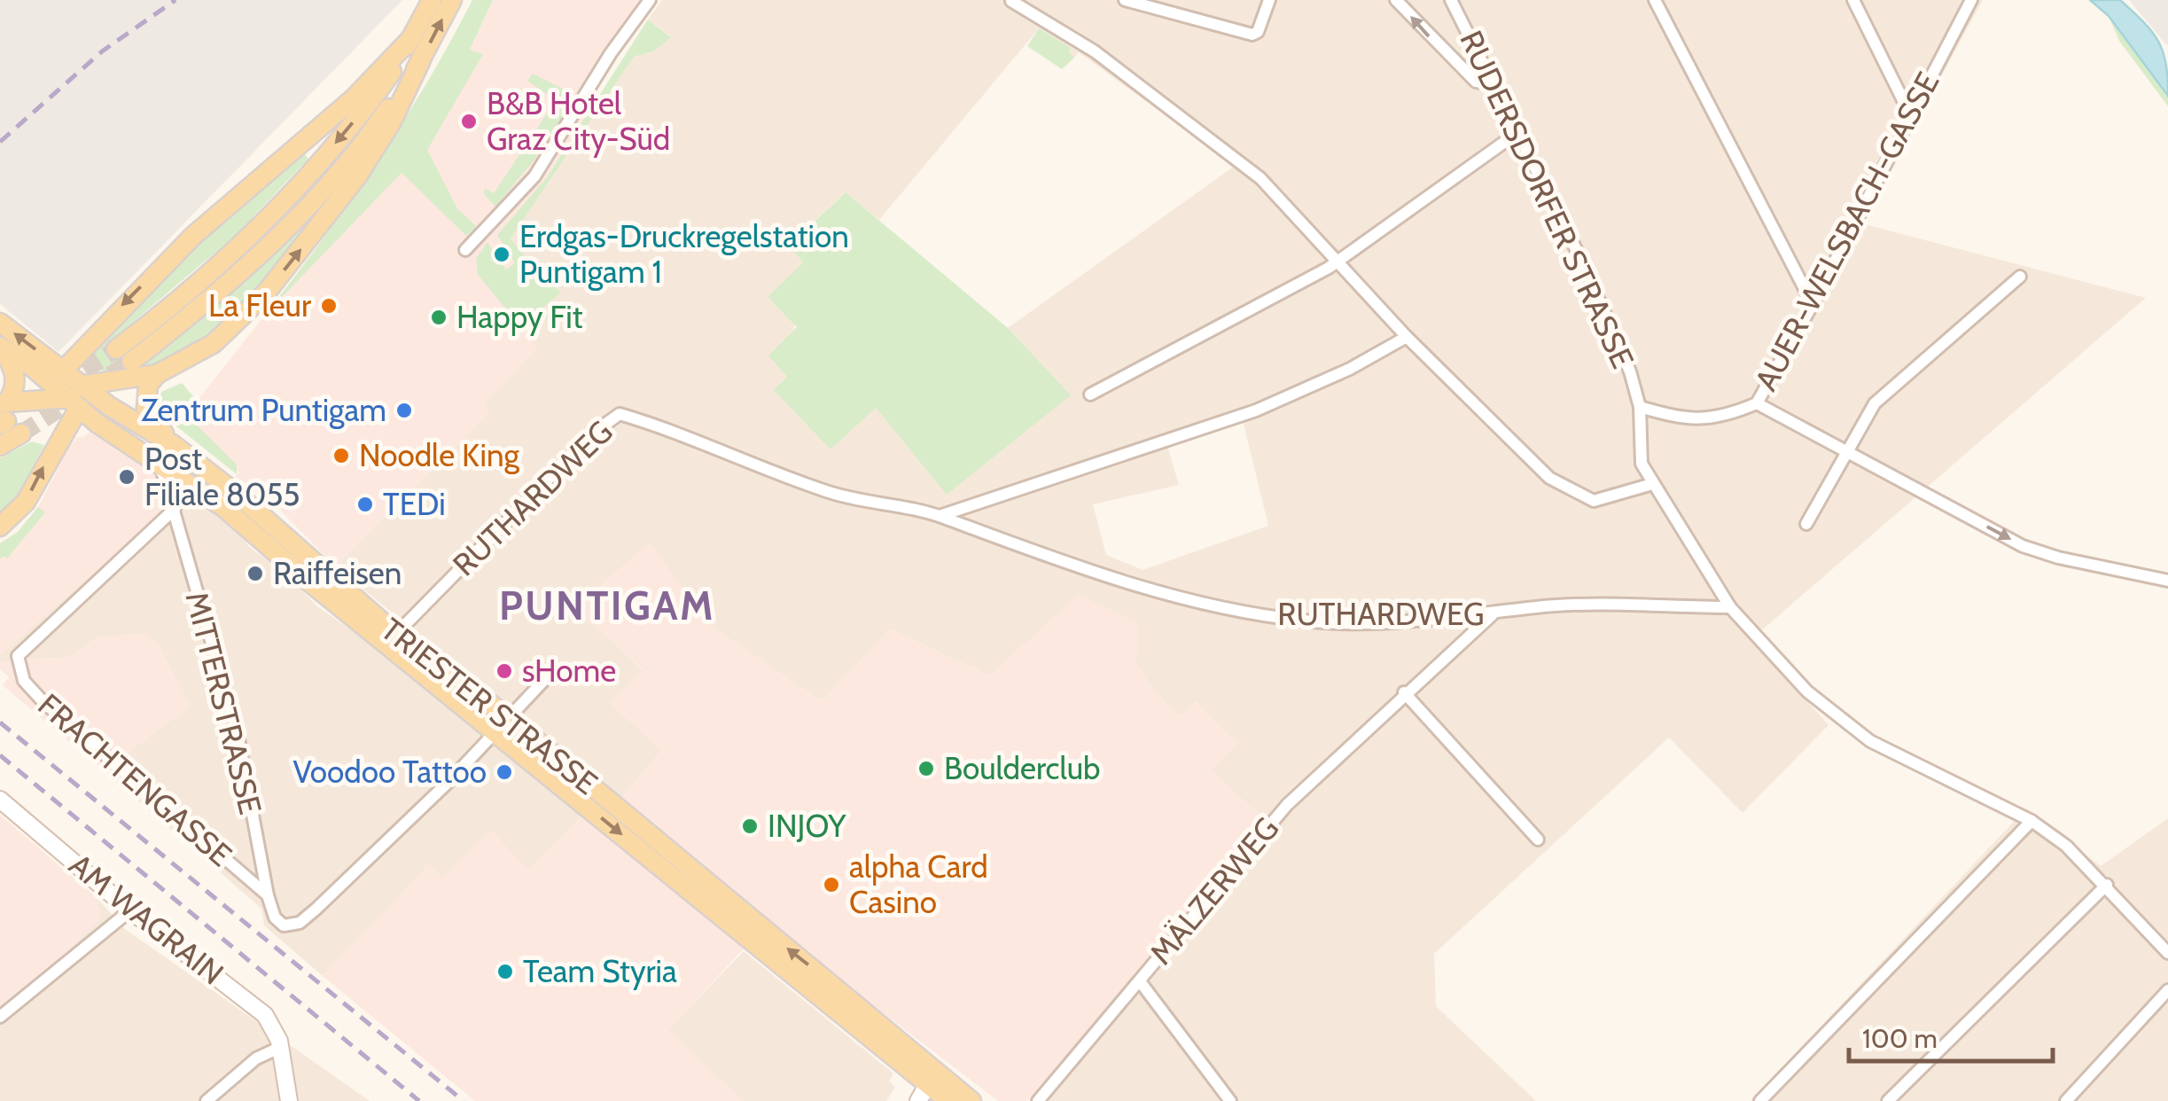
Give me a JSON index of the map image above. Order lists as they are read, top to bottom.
{
  "streets": {
    "main road": ["TRIESTER STRASSE"],
    "street": [
      "RUDERSDORFER STRASSE",
      "AUER-WELSBACH-GASSE",
      "RUTHARDWEG",
      "MITTERSTRASSE",
      "FRACHTENGASSE",
      "MÄLZERWEG",
      "AM WAGRAIN"
    ]
  },
  "crossings": [
    ["RUDERSDORFER STRASSE", "AUER-WELSBACH-GASSE"],
    ["RUDERSDORFER STRASSE", "RUTHARDWEG"],
    ["RUTHARDWEG", "TRIESTER STRASSE"],
    ["RUTHARDWEG", "MÄLZERWEG"],
    ["MITTERSTRASSE", "TRIESTER STRASSE"],
    ["MITTERSTRASSE", "FRACHTENGASSE"]
  ],
  "districts": ["PUNTIGAM"],
  "places": [
    "B&B Hotel Graz City-Süd",
    "Erdgas-Druckregelstation Puntigam 1",
    "La Fleur",
    "Happy Fit",
    "Zentrum Puntigam",
    "Noodle King",
    "Post Filiale 8055",
    "TEDi",
    "Raiffeisen",
    "sHome",
    "Boulderclub",
    "Voodoo Tattoo",
    "INJOY",
    "alpha Card Casino",
    "Team Styria"
  ],
  "scale_bar": "100 m"
}
